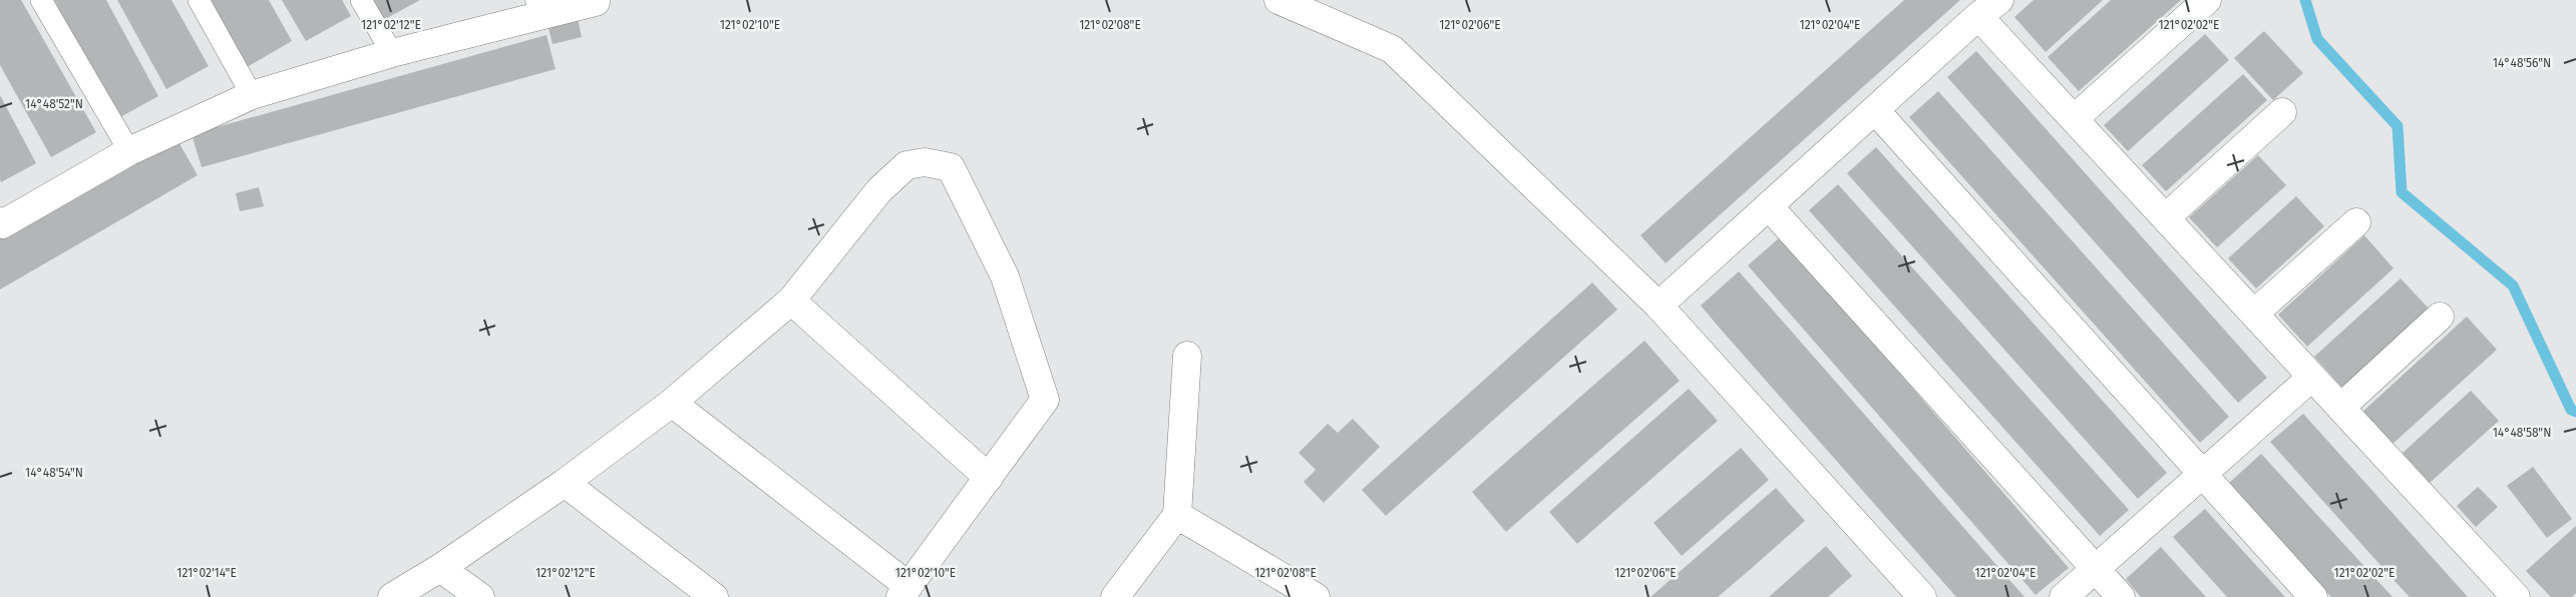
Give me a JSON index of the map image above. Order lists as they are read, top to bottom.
{
  "coordinates": [
    "121°02'12\"E",
    "121°02'10\"E",
    "121°02'08\"E",
    "121°02'06\"E",
    "121°02'04\"E",
    "121°02'02\"E",
    "14°48'56\"N",
    "14°48'52\"N",
    "14°48'58\"N",
    "14°48'54\"N",
    "121°02'14\"E"
  ]
}
